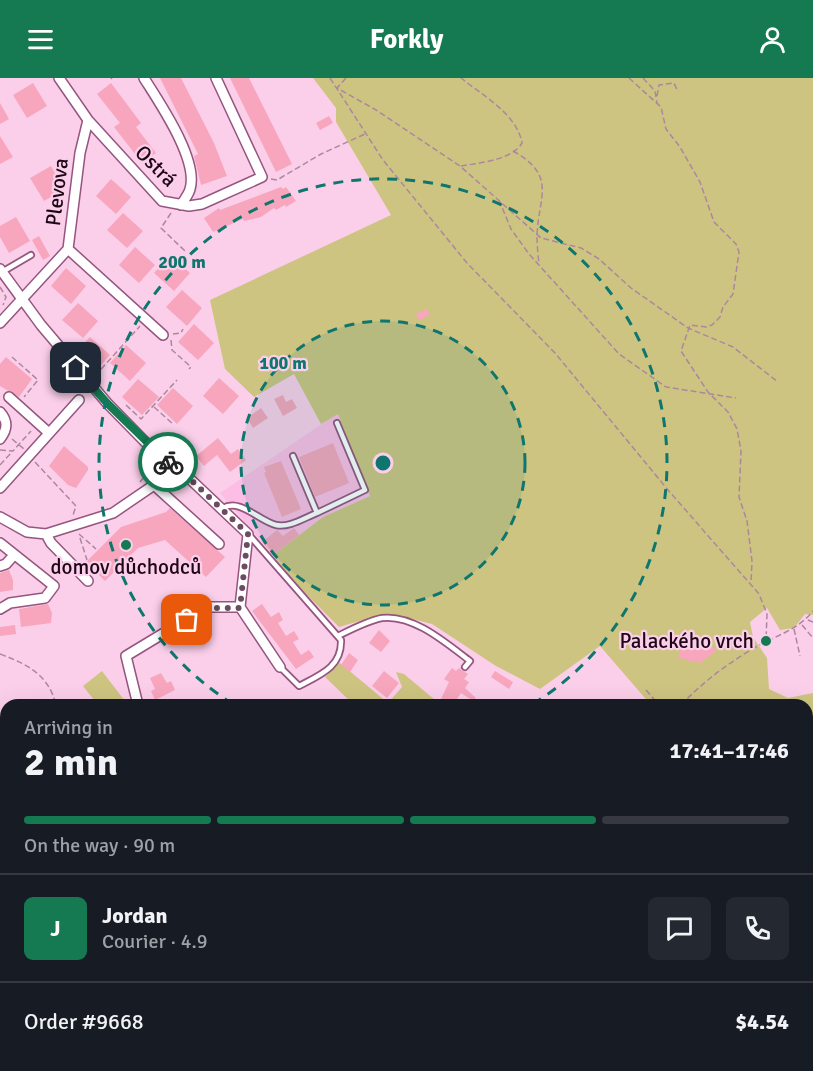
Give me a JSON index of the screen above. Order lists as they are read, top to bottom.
{
  "streets": {
    "street": ["Ostrá", "Plevova"]
  },
  "crossings": [
    ["Ostrá", "Plevova"]
  ],
  "places": ["domov důchodců", "Palackého vrch"],
  "page": {
    "header": "Forkly",
    "heading": ["2 min", "Arriving in", "17:41–17:46"],
    "panel": [
      "Jordan",
      "Courier · 4.9",
      "Order #9668",
      "$4.54"
    ],
    "bar": "On the way · 90 m",
    "round": "J"
  },
  "rings": ["200 m", "100 m"]
}
